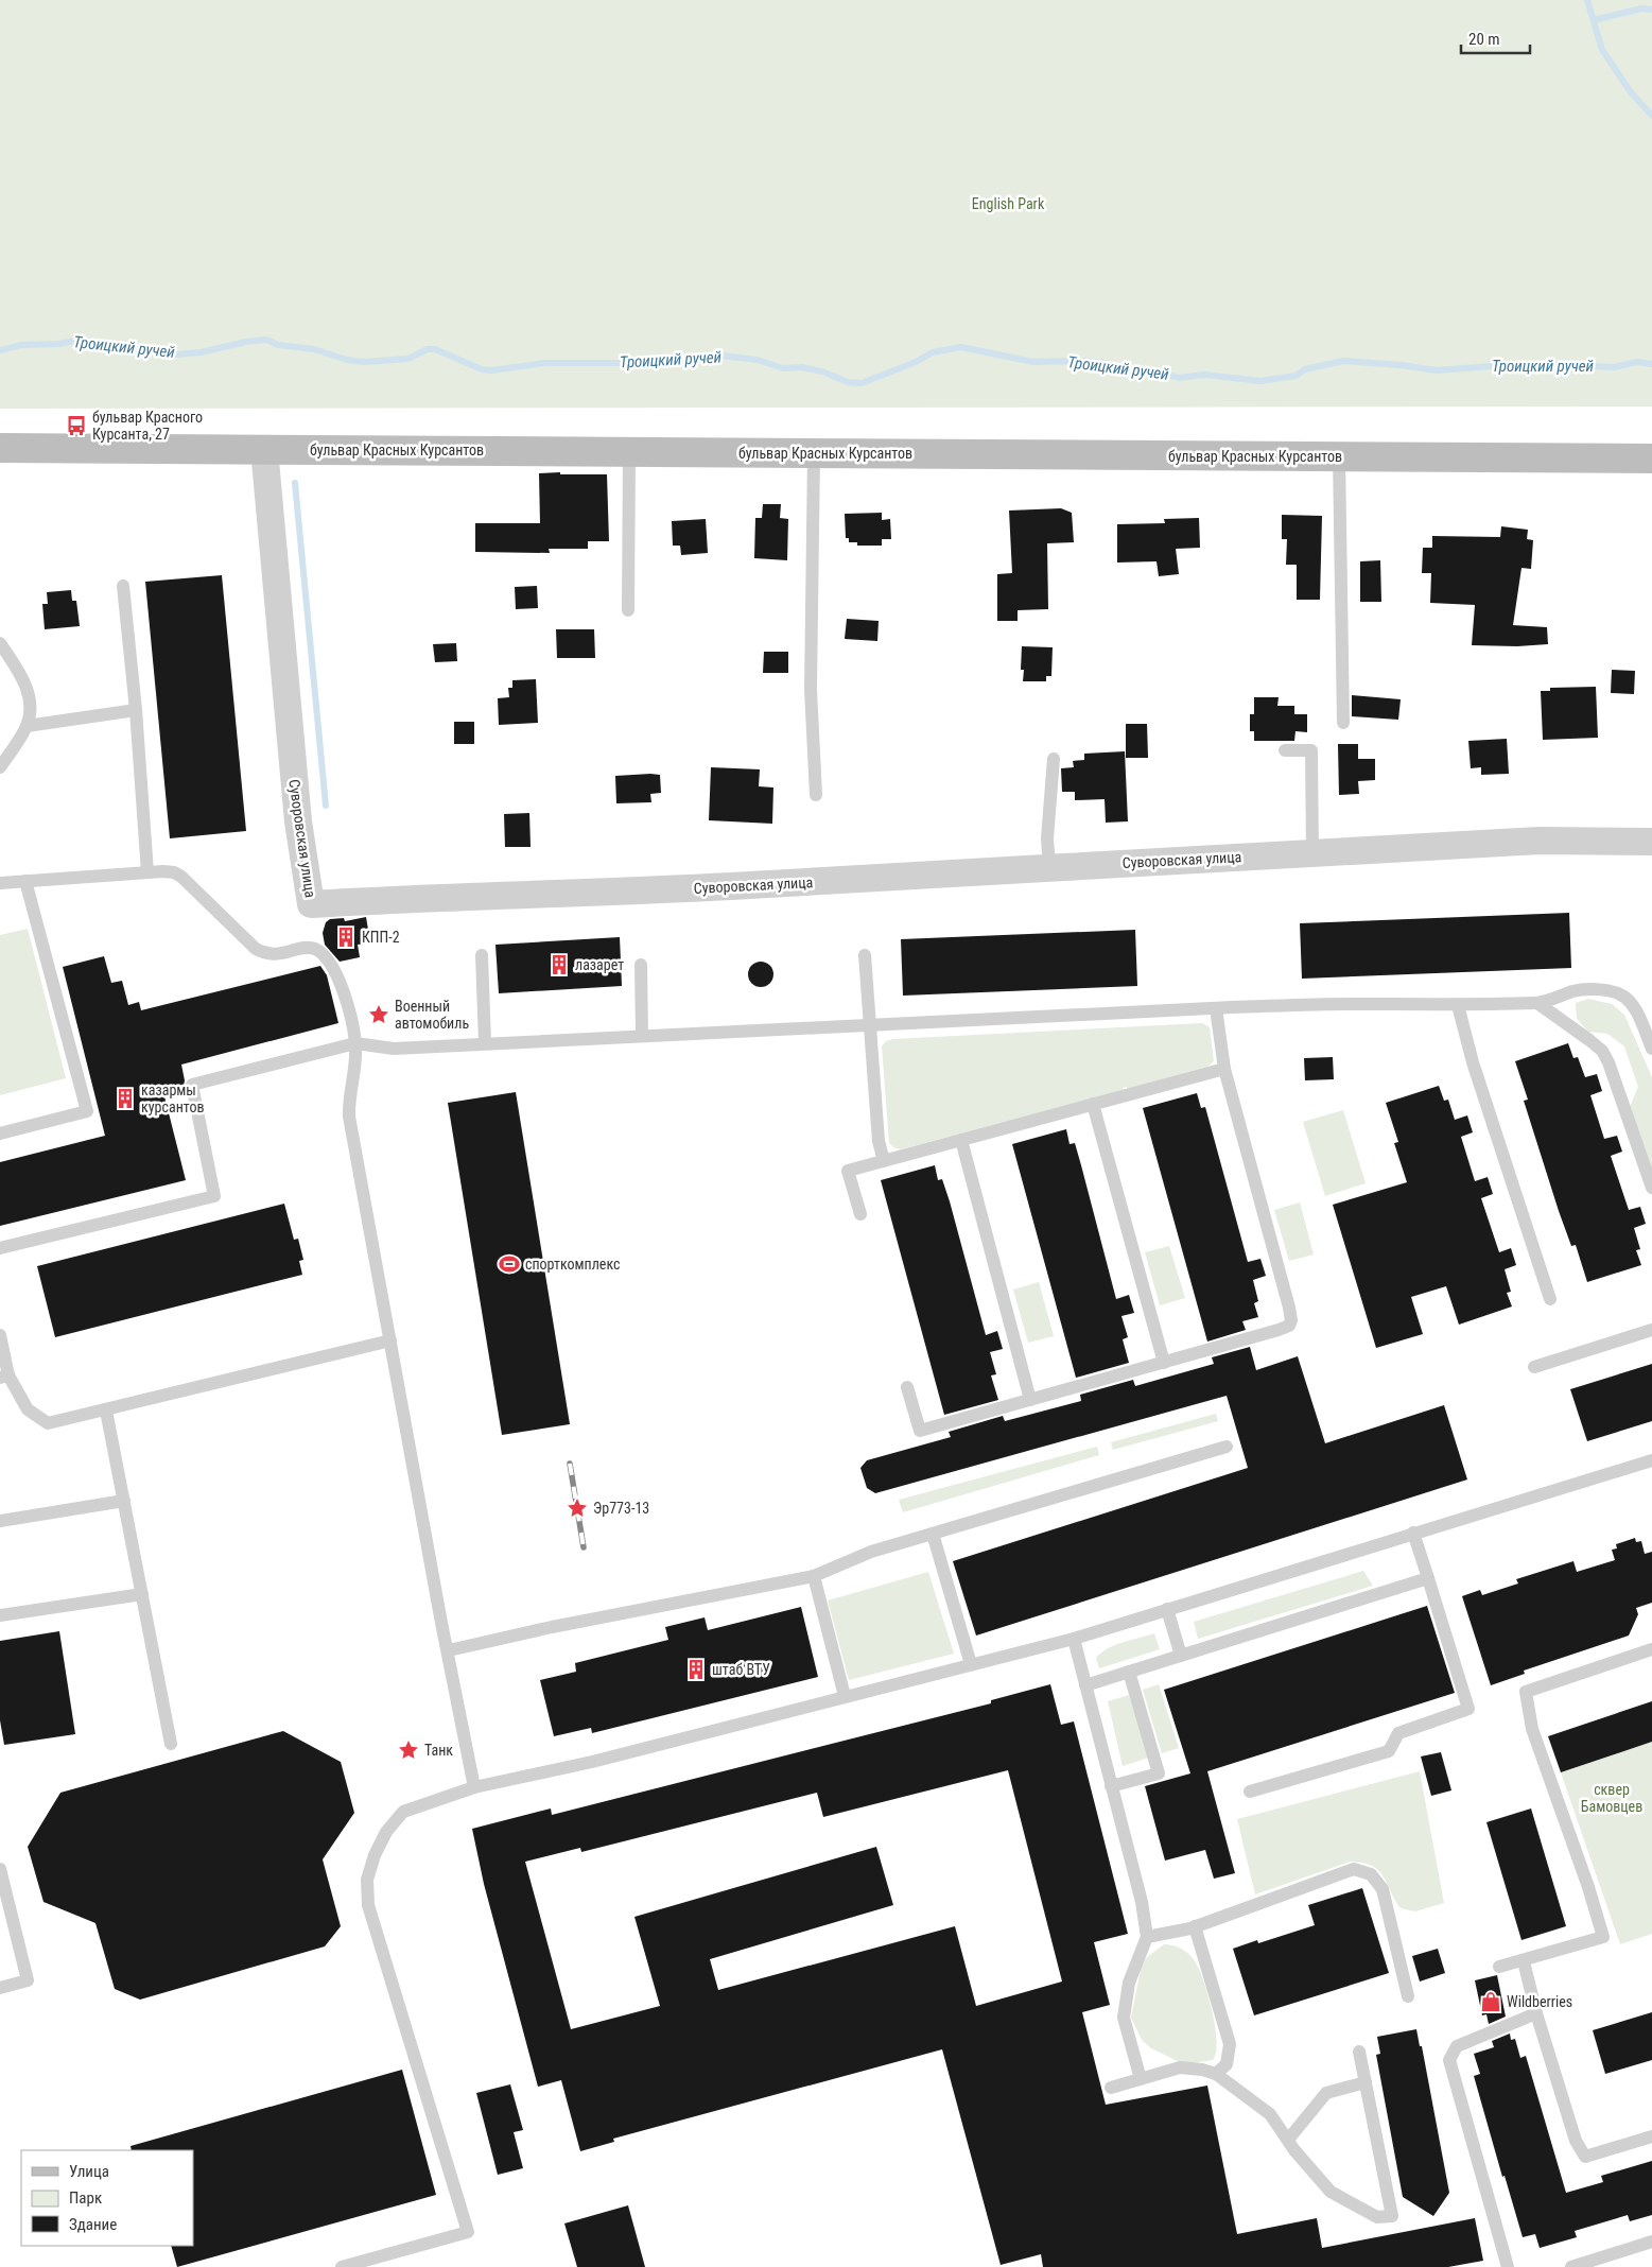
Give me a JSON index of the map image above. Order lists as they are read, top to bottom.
{
  "streets": {
    "street": ["бульвар Красных Курсантов", "Суворовская улица"]
  },
  "crossings": [
    ["бульвар Красных Курсантов", "Суворовская улица"]
  ],
  "water": ["Троицкий ручей"],
  "parks": ["English Park", "сквер Бамовцев"],
  "places": {
    "bus stop": ["бульвар Красного Курсанта, 27"],
    "building": [
      "КПП-2",
      "лазарет",
      "казармы курсантов",
      "штаб ВТУ"
    ],
    "place": ["Военный автомобиль", "Эр773-13", "Танк"],
    "sports": ["спорткомплекс"],
    "shop": ["Wildberries"]
  },
  "legend": ["Улица", "Парк", "Здание"],
  "scale_bar": "20 m"
}
